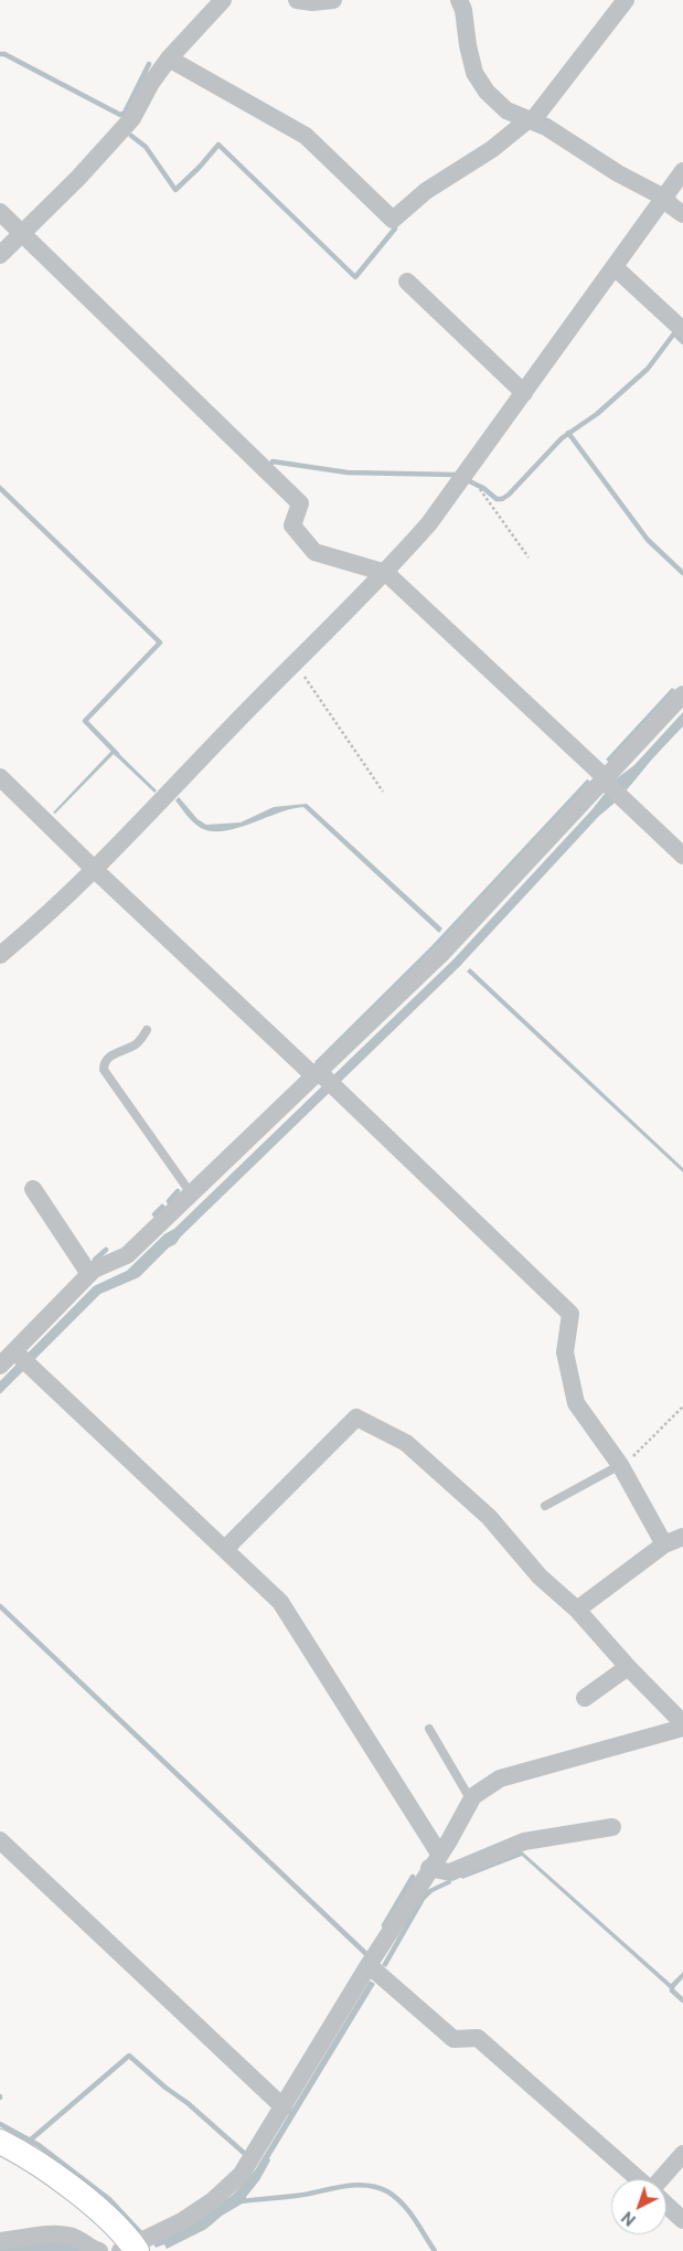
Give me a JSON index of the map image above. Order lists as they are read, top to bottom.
{
  "north": "bottom left"
}
